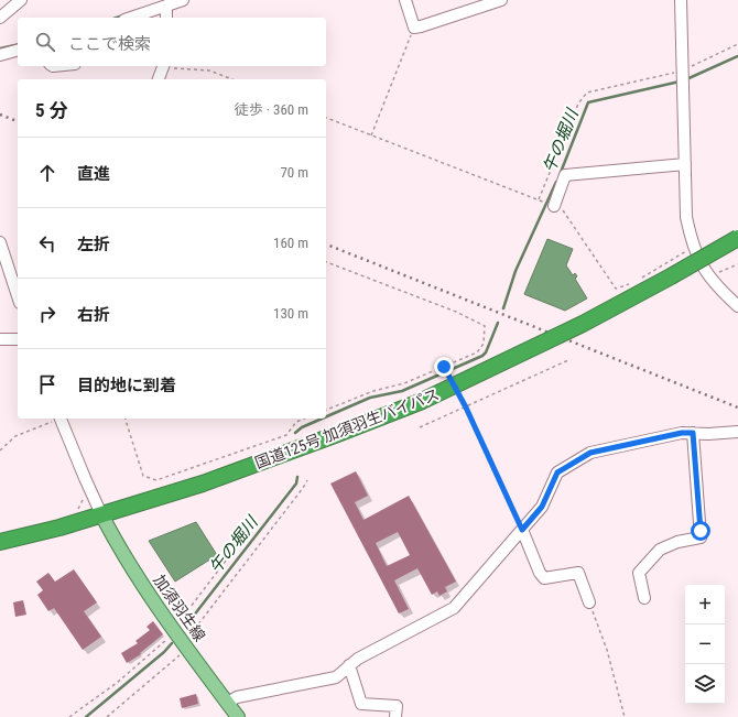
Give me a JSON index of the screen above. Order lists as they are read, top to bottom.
{
  "streets": {
    "highway": ["国道125号 加須羽生バイパス"],
    "main road": ["加須羽生線"]
  },
  "crossings": [
    ["国道125号 加須羽生バイパス", "加須羽生線"]
  ],
  "water": ["午の堀川"],
  "page": {
    "search": "ここで検索",
    "heading": ["5 分", "徒歩 · 360 m"],
    "list": [
      ["直進", "70 m"],
      ["左折", "160 m"],
      ["右折", "130 m"],
      "目的地に到着"
    ],
    "map_buttons": ["+", "−"]
  }
}
